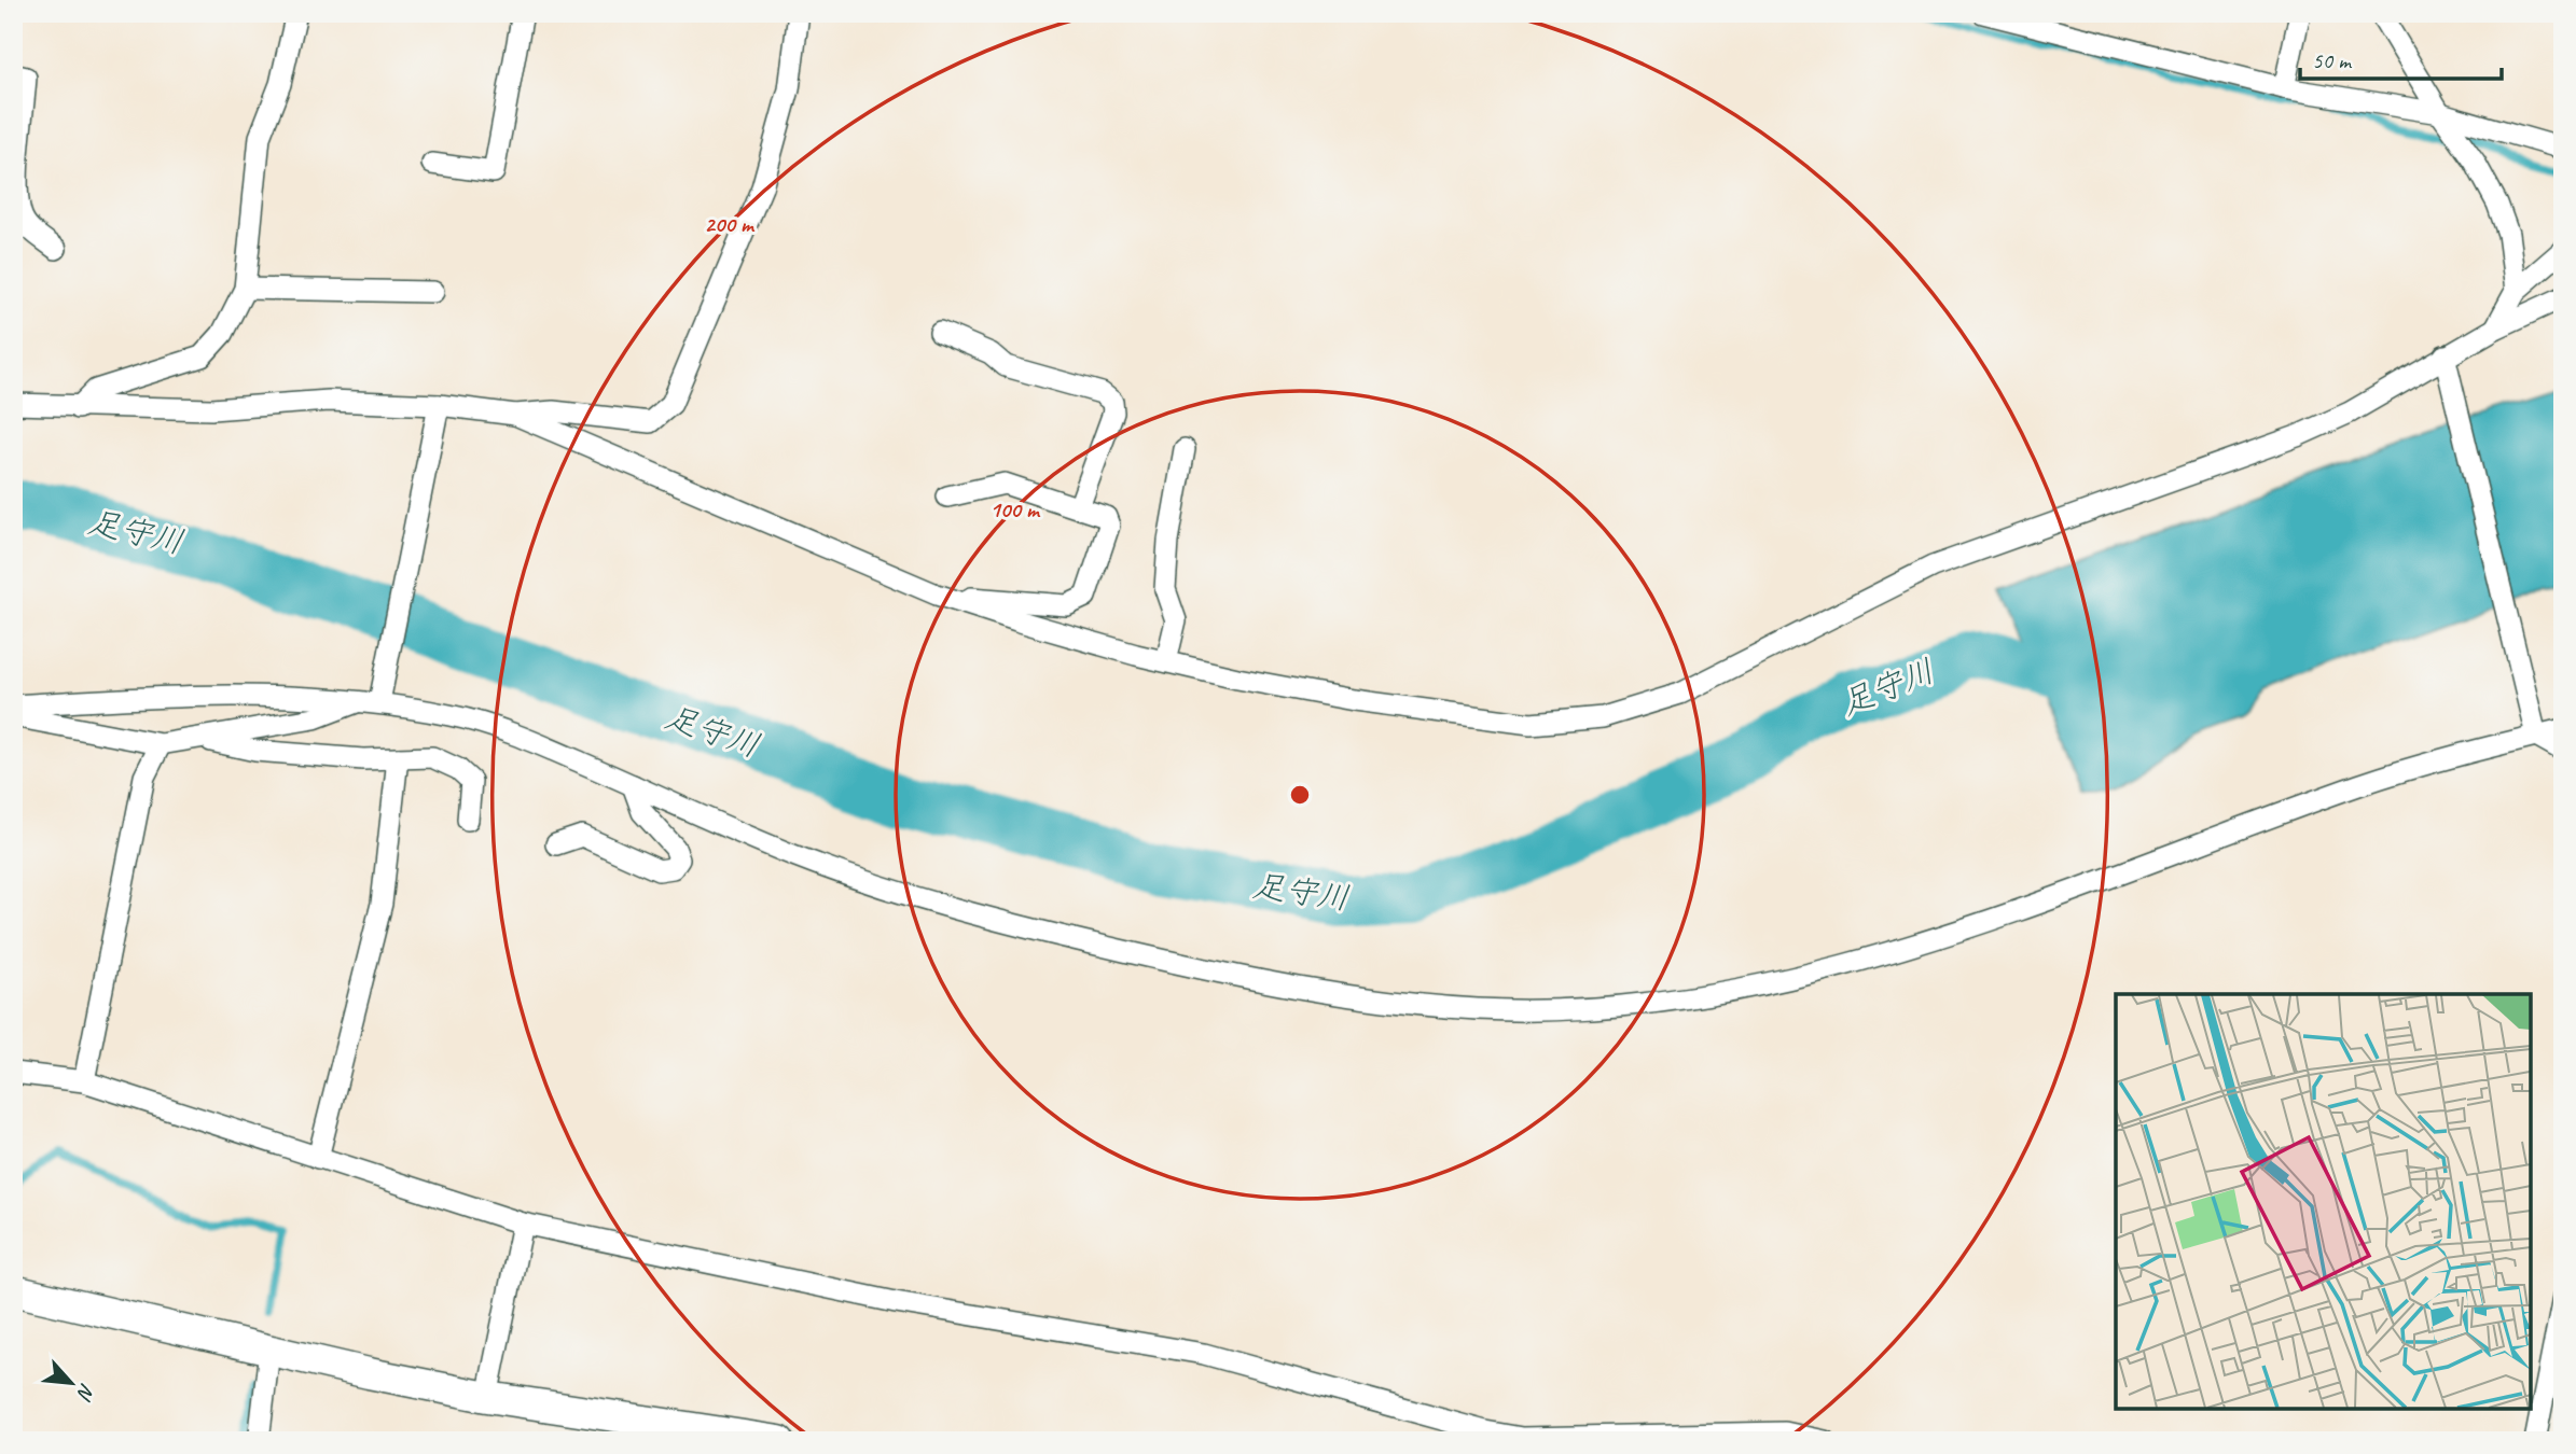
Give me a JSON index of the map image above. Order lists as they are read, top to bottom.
{
  "water": ["足守川"],
  "scale_bar": "50 m",
  "north": "bottom right",
  "rings": ["200 m", "100 m"]
}
